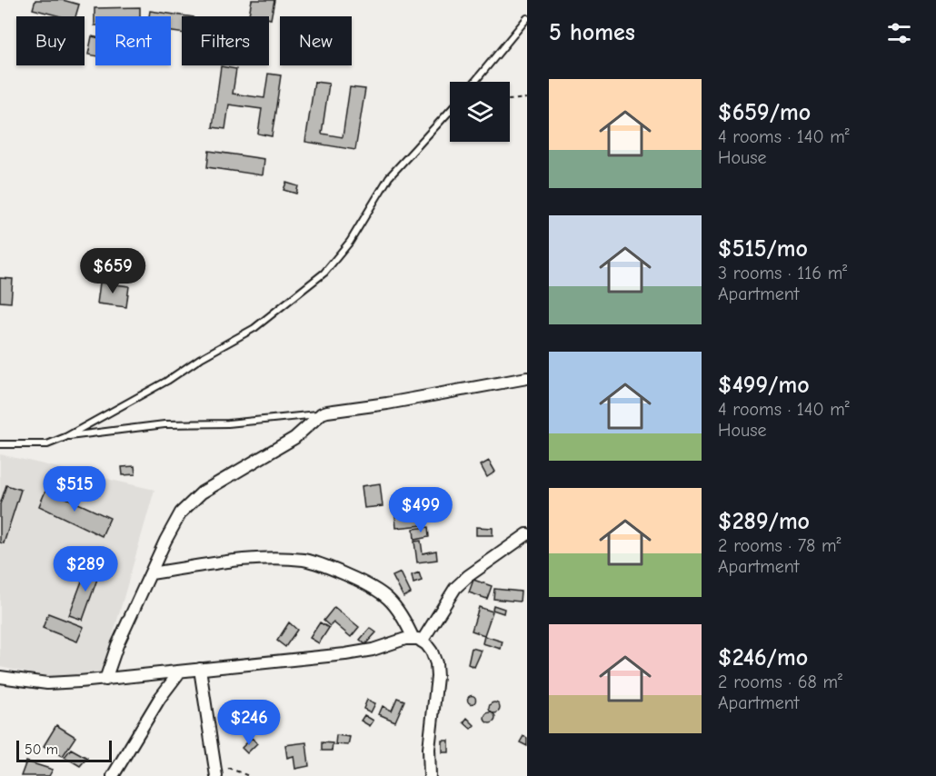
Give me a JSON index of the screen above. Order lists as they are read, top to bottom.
{
  "scale_bar": "50 m",
  "page": {
    "heading": "5 homes",
    "chip": [
      "Buy",
      "Rent",
      "Filters",
      "New"
    ],
    "list": [
      {
        "name": "$659/mo",
        "note": "4 rooms · 140 m² · House"
      },
      {
        "name": "$515/mo",
        "note": "3 rooms · 116 m² · Apartment"
      },
      {
        "name": "$499/mo",
        "note": "4 rooms · 140 m² · House"
      },
      {
        "name": "$289/mo",
        "note": "2 rooms · 78 m² · Apartment"
      },
      {
        "name": "$246/mo",
        "note": "2 rooms · 68 m² · Apartment"
      }
    ],
    "price": [
      "$659",
      "$515",
      "$499",
      "$289",
      "$246"
    ],
    "scale": "50 m"
  }
}
